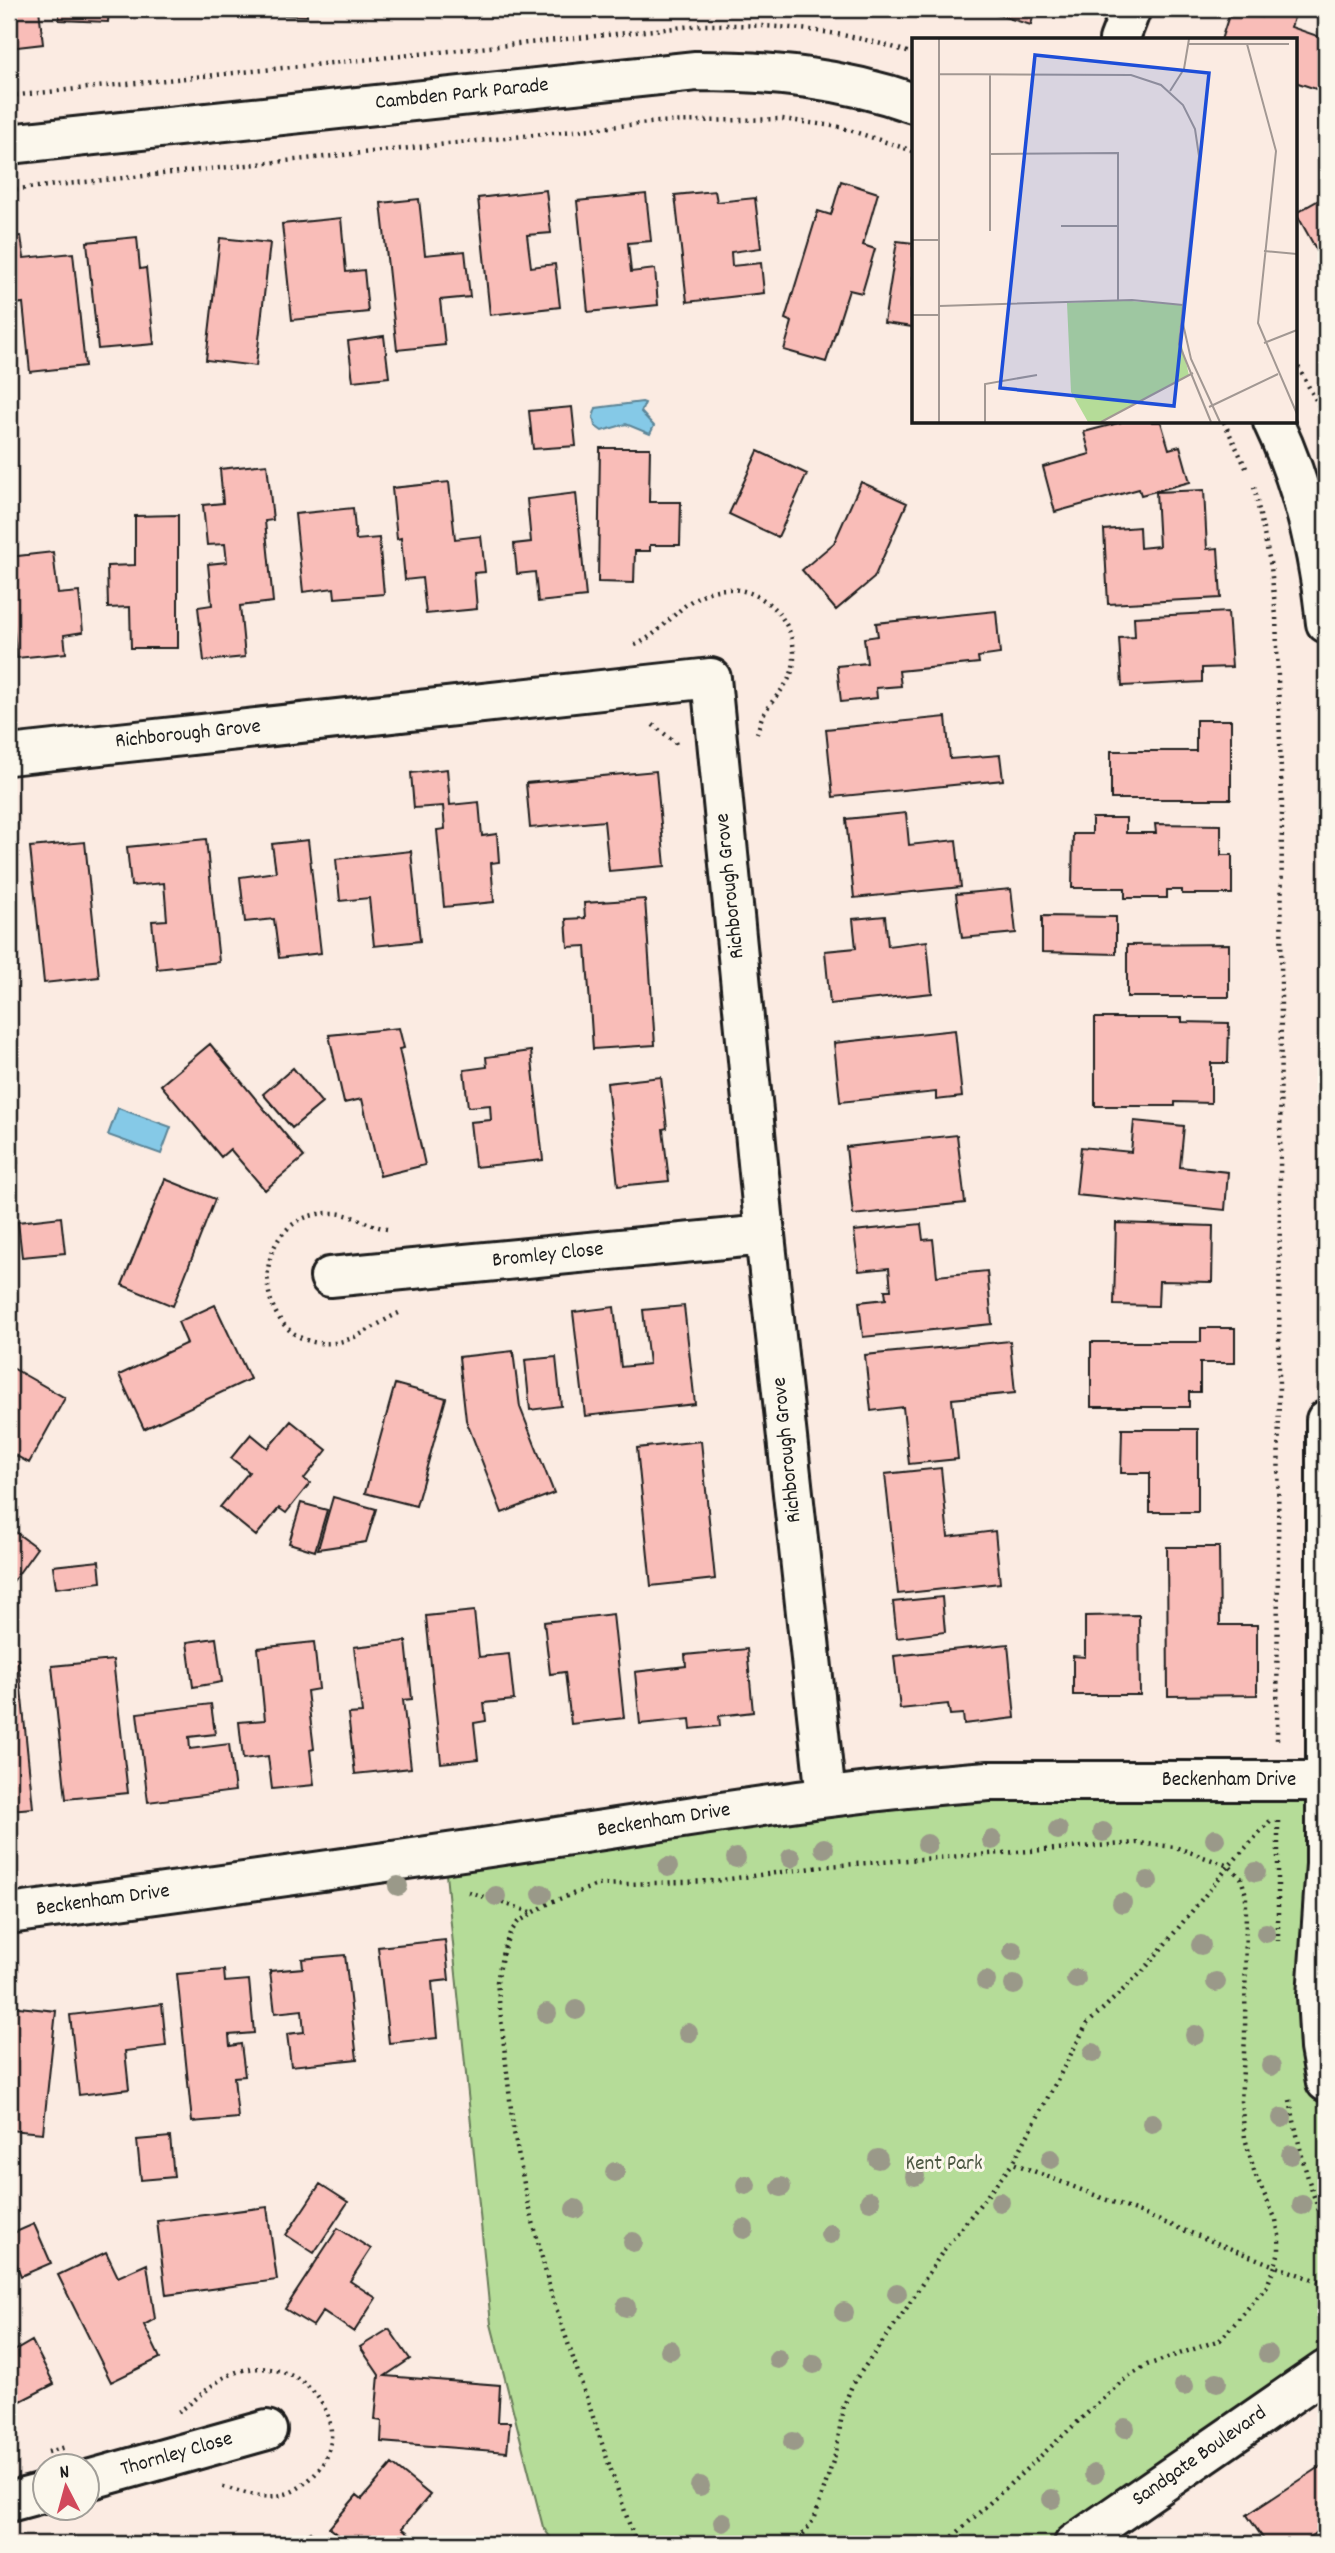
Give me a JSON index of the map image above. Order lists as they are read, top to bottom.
{
  "streets": {
    "street": [
      "Cambden Park Parade",
      "Richborough Grove",
      "Bromley Close",
      "Beckenham Drive",
      "Thornley Close",
      "Sandgate Boulevard"
    ]
  },
  "crossings": [
    ["Richborough Grove", "Bromley Close"],
    ["Richborough Grove", "Beckenham Drive"]
  ],
  "parks": ["Kent Park"],
  "north": "top"
}
